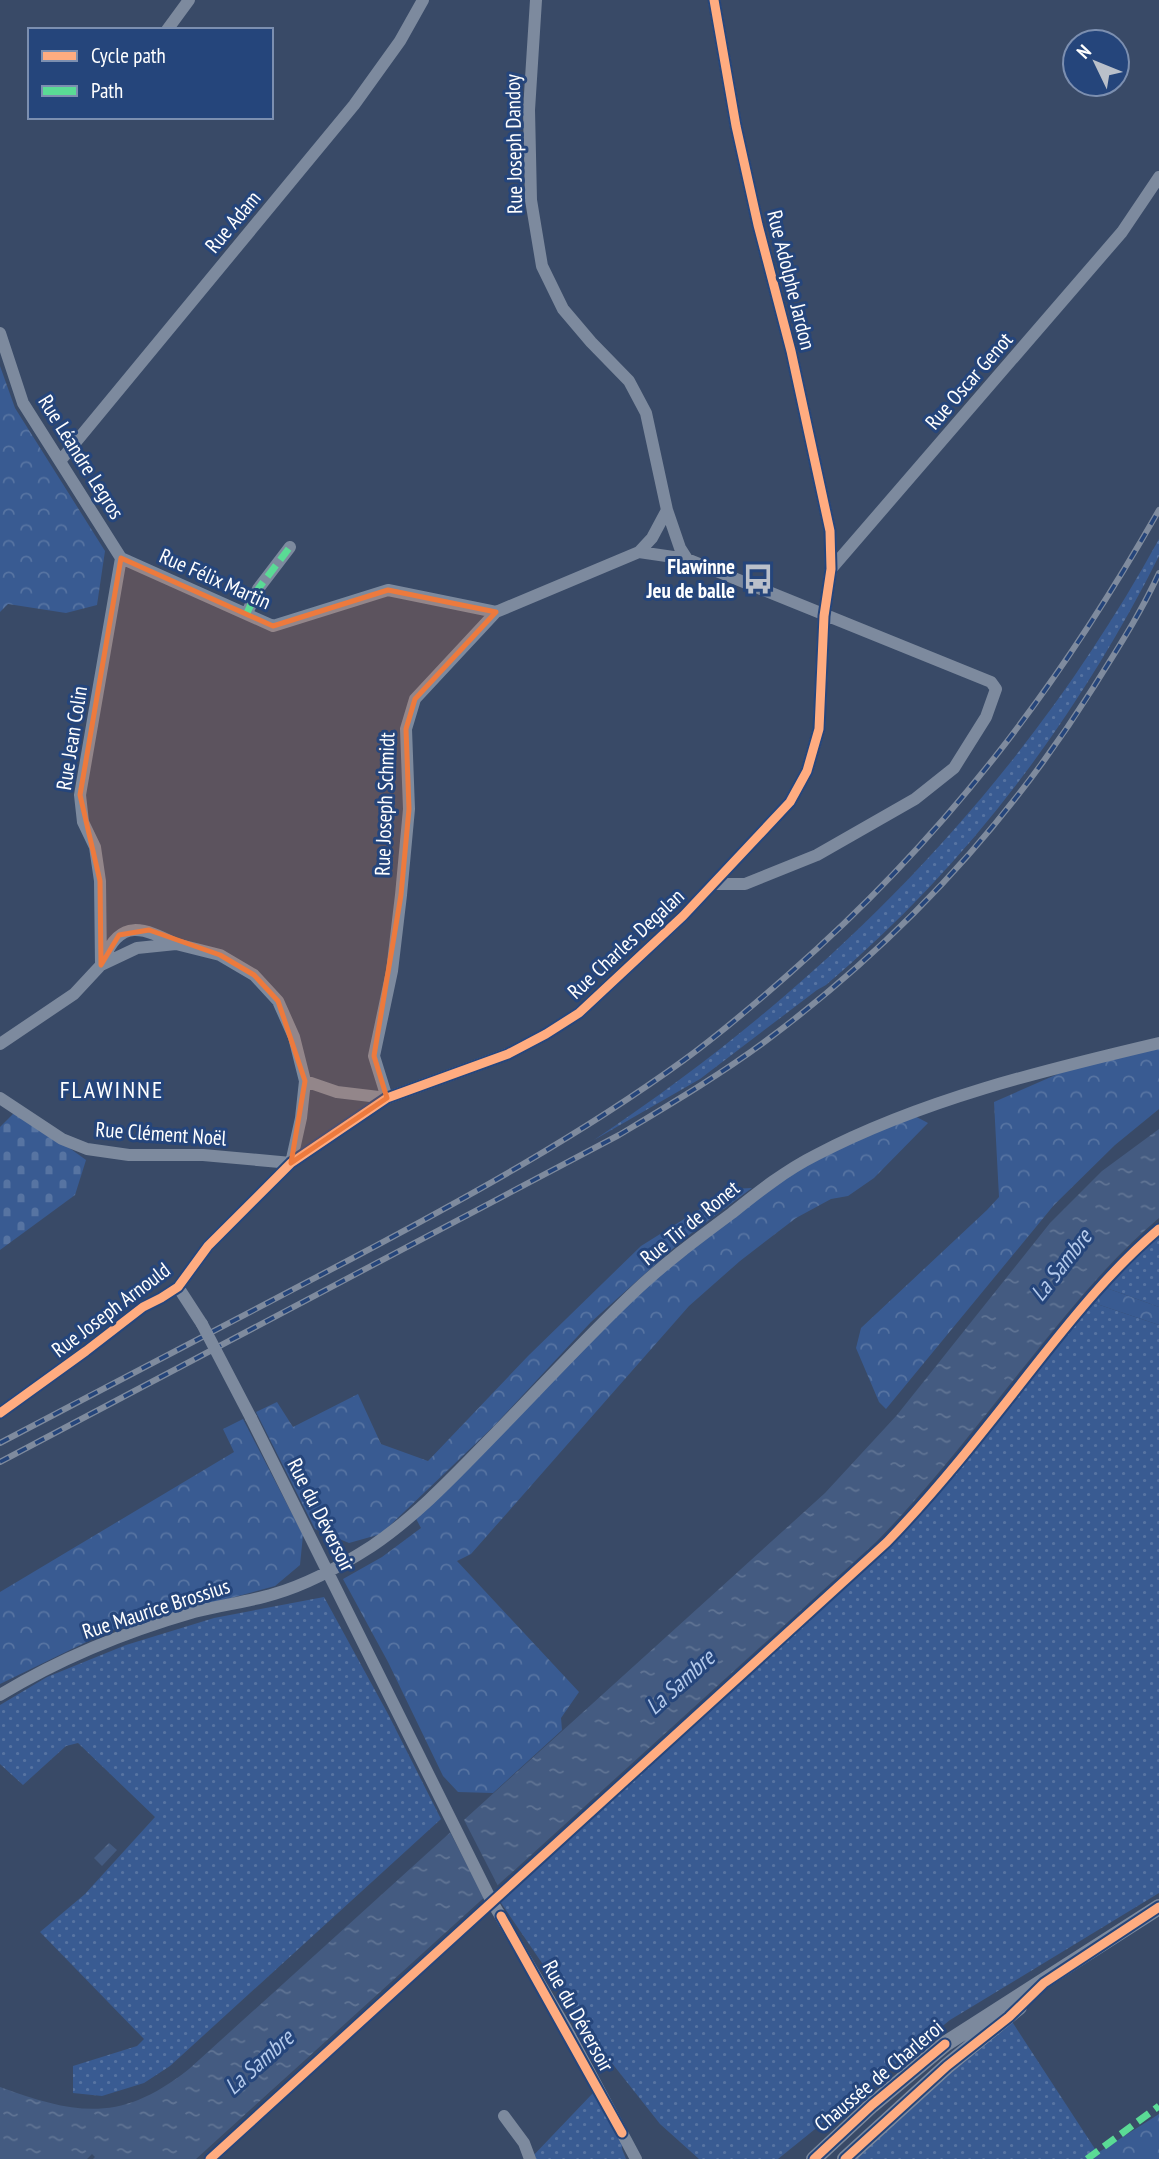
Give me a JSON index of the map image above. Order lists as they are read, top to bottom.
{
  "streets": {
    "main road": ["Chaussée de Charleroi"],
    "street": [
      "Rue Joseph Dandoy",
      "Rue Adam",
      "Rue Adolphe Jardon",
      "Rue Oscar Genot",
      "Rue Léandre Legros",
      "Rue Félix Martin",
      "Rue Jean Colin",
      "Rue Joseph Schmidt",
      "Rue Charles Degalan",
      "Rue Clément Noël",
      "Rue Tir de Ronet",
      "Rue Joseph Arnould",
      "Rue du Déversoir",
      "Rue Maurice Brossius"
    ]
  },
  "crossings": [
    ["Rue Adam", "Rue Léandre Legros"],
    ["Rue Adolphe Jardon", "Rue Oscar Genot"],
    ["Rue Léandre Legros", "Rue Félix Martin"],
    ["Rue Léandre Legros", "Rue Jean Colin"],
    ["Rue Félix Martin", "Rue Jean Colin"],
    ["Rue Félix Martin", "Rue Joseph Schmidt"],
    ["Rue Joseph Schmidt", "Rue Charles Degalan"],
    ["Rue Charles Degalan", "Rue Clément Noël"],
    ["Rue Charles Degalan", "Rue Joseph Arnould"],
    ["Rue Clément Noël", "Rue Joseph Arnould"],
    ["Rue Tir de Ronet", "Rue du Déversoir"],
    ["Rue Tir de Ronet", "Rue Maurice Brossius"],
    ["Rue Joseph Arnould", "Rue du Déversoir"],
    ["Rue du Déversoir", "Rue Maurice Brossius"]
  ],
  "districts": ["FLAWINNE"],
  "water": ["La Sambre"],
  "places": {
    "bus stop": ["Flawinne Jeu de balle"]
  },
  "legend": ["Cycle path", "Path"],
  "north": "top left"
}
